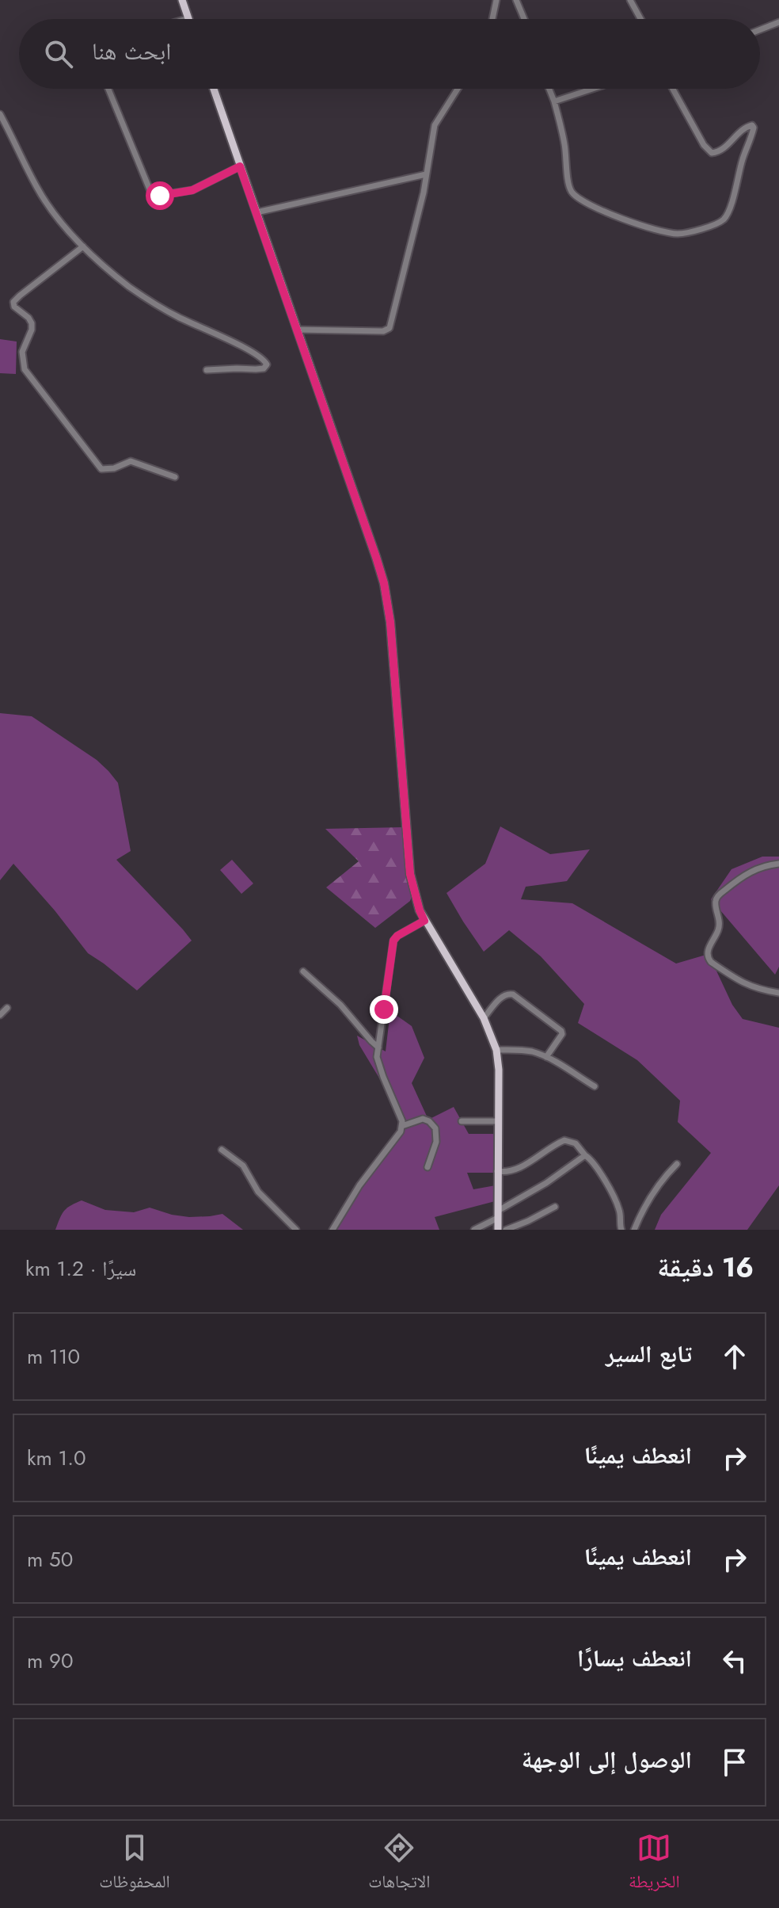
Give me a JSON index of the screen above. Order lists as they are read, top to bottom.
{
  "page": {
    "search": "ابحث هنا",
    "heading": ["16 دقيقة", "سيرًا · 1.2 km"],
    "list": [
      ["تابع السير", "110 m"],
      ["انعطف يمينًا", "1.0 km"],
      ["انعطف يمينًا", "50 m"],
      ["انعطف يسارًا", "90 m"],
      "الوصول إلى الوجهة"
    ],
    "nav": ["الخريطة", "الاتجاهات", "المحفوظات"]
  }
}
